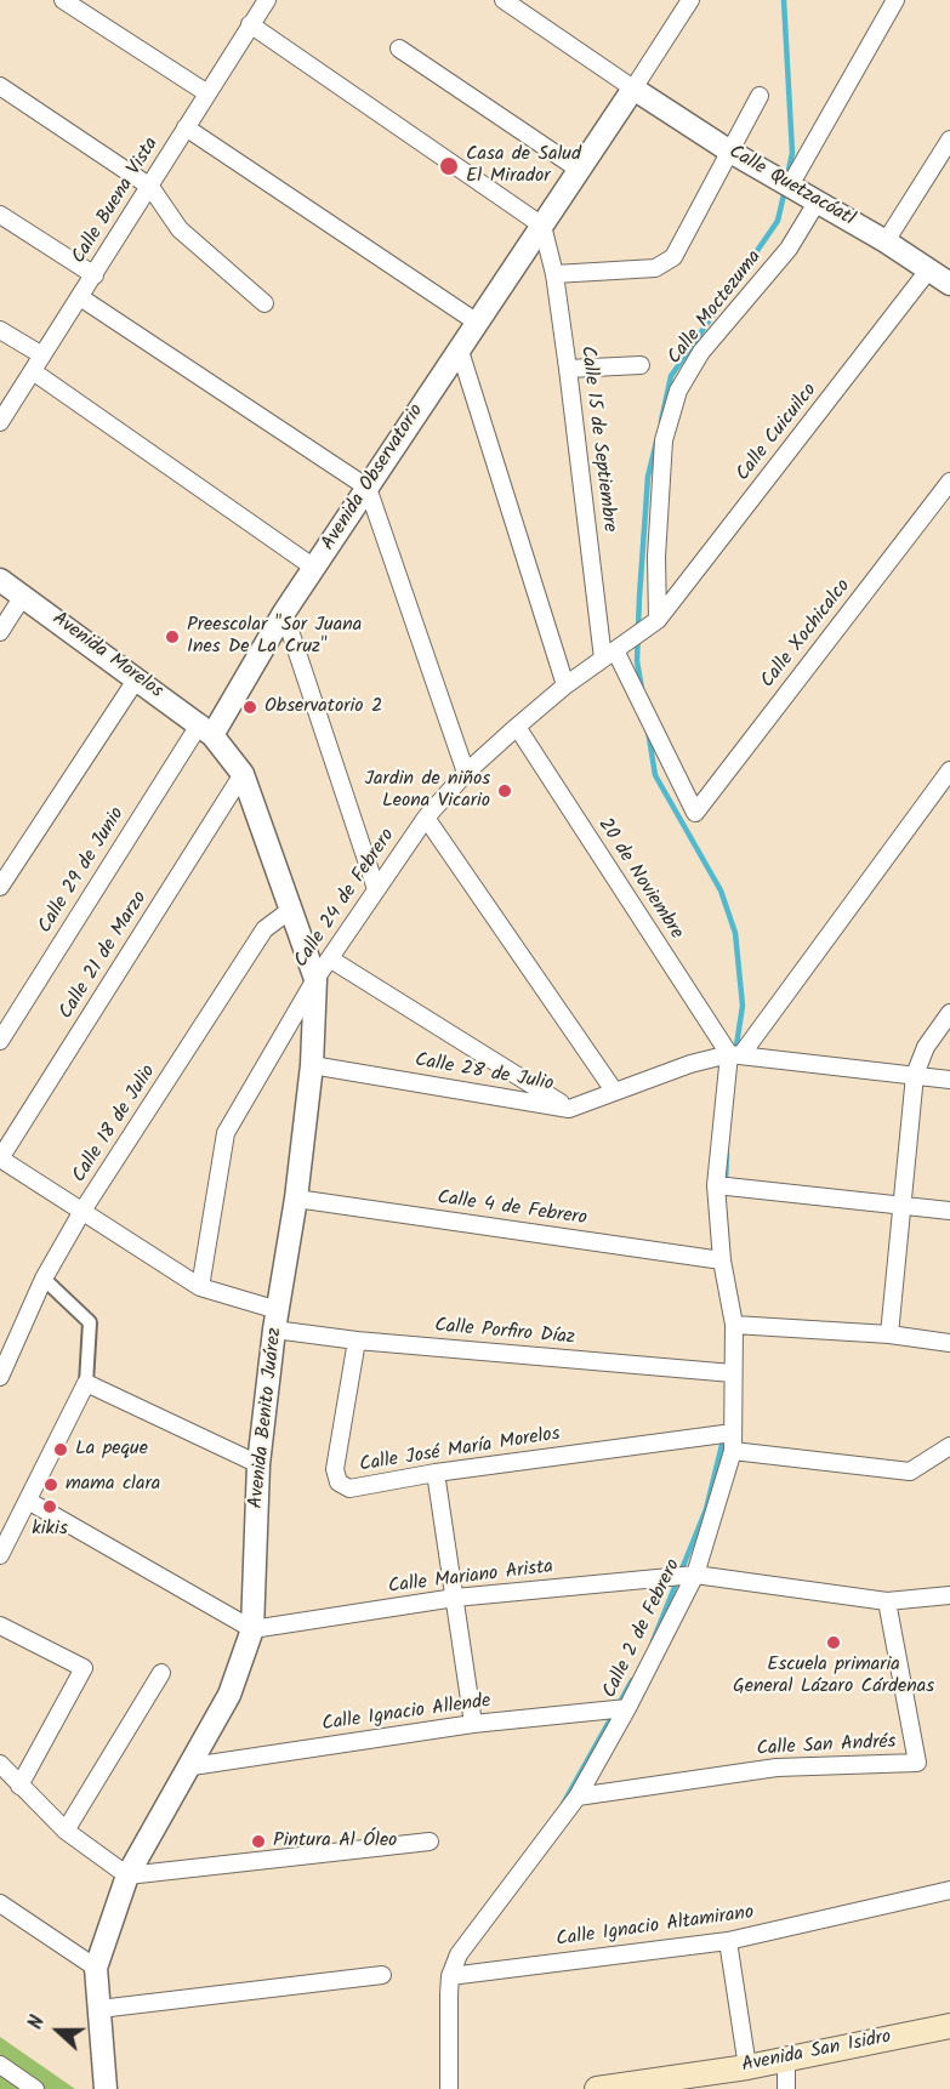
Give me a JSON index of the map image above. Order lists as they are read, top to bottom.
{
  "streets": {
    "main road": ["Avenida San Isidro"],
    "street": [
      "Calle Quetzacóatl",
      "Calle Buena Vista",
      "Calle Moctezuma",
      "Calle Cuicuilco",
      "Calle 15 de Septiembre",
      "Avenida Observatorio",
      "Calle Xochicalco",
      "Avenida Morelos",
      "Calle 29 de Junio",
      "20 de Noviembre",
      "Calle 24 de Febrero",
      "Calle 21 de Marzo",
      "Calle 28 de Julio",
      "Calle 18 de Julio",
      "Calle 4 de Febrero",
      "Calle Porfiro Díaz",
      "Avenida Benito Juárez",
      "Calle José María Morelos",
      "Calle Mariano Arista",
      "Calle 2 de Febrero",
      "Calle Ignacio Allende",
      "Calle San Andrés",
      "Calle Ignacio Altamirano"
    ]
  },
  "crossings": [
    ["Calle Quetzacóatl", "Calle Moctezuma"],
    ["Calle Quetzacóatl", "Calle Cuicuilco"],
    ["Calle Quetzacóatl", "Avenida Observatorio"],
    ["Calle Moctezuma", "Calle Cuicuilco"],
    ["Calle Moctezuma", "Calle 24 de Febrero"],
    ["Calle Cuicuilco", "Calle 24 de Febrero"],
    ["Calle 15 de Septiembre", "Avenida Observatorio"],
    ["Calle 15 de Septiembre", "Calle Xochicalco"],
    ["Calle 15 de Septiembre", "Calle 24 de Febrero"],
    ["Avenida Observatorio", "Avenida Morelos"],
    ["Avenida Observatorio", "Calle 29 de Junio"],
    ["Avenida Observatorio", "Avenida Benito Juárez"],
    ["Avenida Morelos", "Calle 29 de Junio"],
    ["Avenida Morelos", "Avenida Benito Juárez"],
    ["Calle 29 de Junio", "Avenida Benito Juárez"],
    ["20 de Noviembre", "Calle 24 de Febrero"],
    ["20 de Noviembre", "Calle 28 de Julio"],
    ["20 de Noviembre", "Calle 2 de Febrero"],
    ["Calle 24 de Febrero", "Calle Porfiro Díaz"],
    ["Calle 24 de Febrero", "Avenida Benito Juárez"],
    ["Calle 21 de Marzo", "Calle Porfiro Díaz"],
    ["Calle 21 de Marzo", "Avenida Benito Juárez"],
    ["Calle 28 de Julio", "Avenida Benito Juárez"],
    ["Calle 28 de Julio", "Calle 2 de Febrero"],
    ["Calle 18 de Julio", "Calle Porfiro Díaz"],
    ["Calle 18 de Julio", "Avenida Benito Juárez"],
    ["Calle 4 de Febrero", "Avenida Benito Juárez"],
    ["Calle 4 de Febrero", "Calle 2 de Febrero"],
    ["Calle Porfiro Díaz", "Avenida Benito Juárez"],
    ["Calle Porfiro Díaz", "Calle José María Morelos"],
    ["Calle Porfiro Díaz", "Calle 2 de Febrero"],
    ["Avenida Benito Juárez", "Calle Mariano Arista"],
    ["Avenida Benito Juárez", "Calle Ignacio Allende"],
    ["Calle José María Morelos", "Calle 2 de Febrero"],
    ["Calle Mariano Arista", "Calle 2 de Febrero"],
    ["Calle Mariano Arista", "Calle San Andrés"],
    ["Calle 2 de Febrero", "Calle Ignacio Allende"],
    ["Calle 2 de Febrero", "Calle San Andrés"],
    ["Calle 2 de Febrero", "Calle Ignacio Altamirano"]
  ],
  "places": [
    "Casa de Salud El Mirador",
    "Preescolar \"Sor Juana Ines De La Cruz\"",
    "Observatorio 2",
    "Jardin de niños Leona Vicario",
    "La peque",
    "mama clara",
    "kikis",
    "Escuela primaria General Lázaro Cárdenas",
    "Pintura Al Óleo"
  ],
  "north": "left"
}
